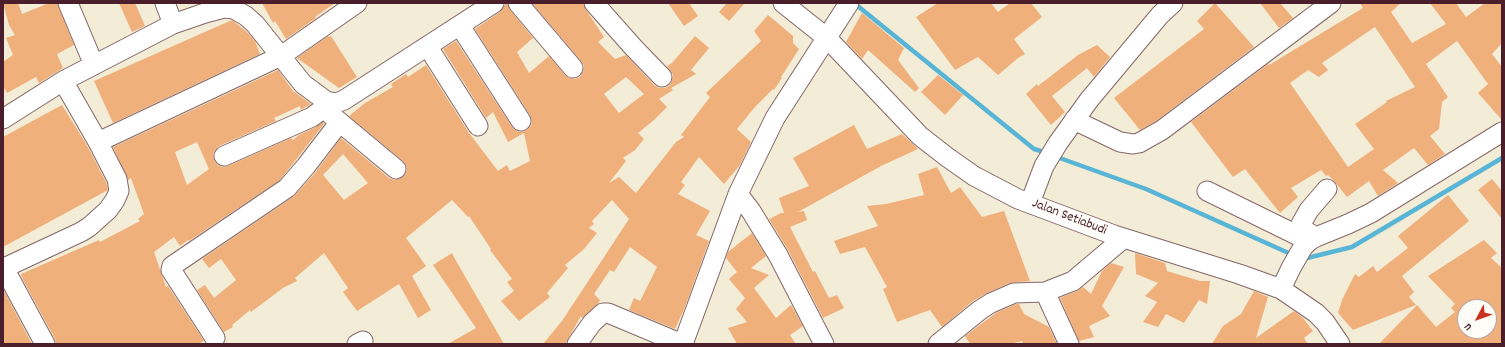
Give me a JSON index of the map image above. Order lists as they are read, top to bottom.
{
  "streets": {
    "street": ["Jalan Setiabudi"]
  },
  "north": "bottom left"
}
